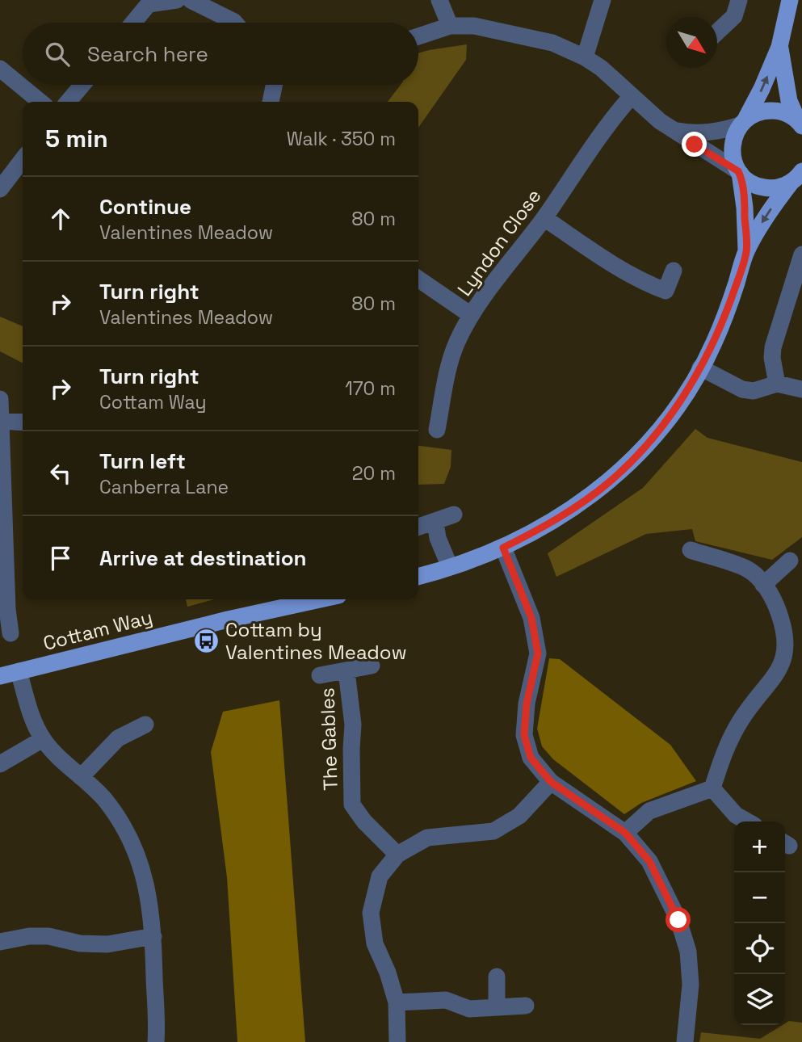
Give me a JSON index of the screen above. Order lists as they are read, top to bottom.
{
  "streets": {
    "main road": ["Cottam Way"],
    "street": ["Lyndon Close", "The Gables"]
  },
  "places": {
    "bus stop": ["Cottam by Valentines Meadow"]
  },
  "north": "bottom right",
  "page": {
    "search": "Search here",
    "heading": ["5 min", "Walk · 350 m"],
    "list": [
      ["Continue", "Valentines Meadow", "80 m"],
      ["Turn right", "Valentines Meadow", "80 m"],
      ["Turn right", "Cottam Way", "170 m"],
      ["Turn left", "Canberra Lane", "20 m"],
      "Arrive at destination"
    ],
    "map_buttons": ["+", "−"]
  }
}
